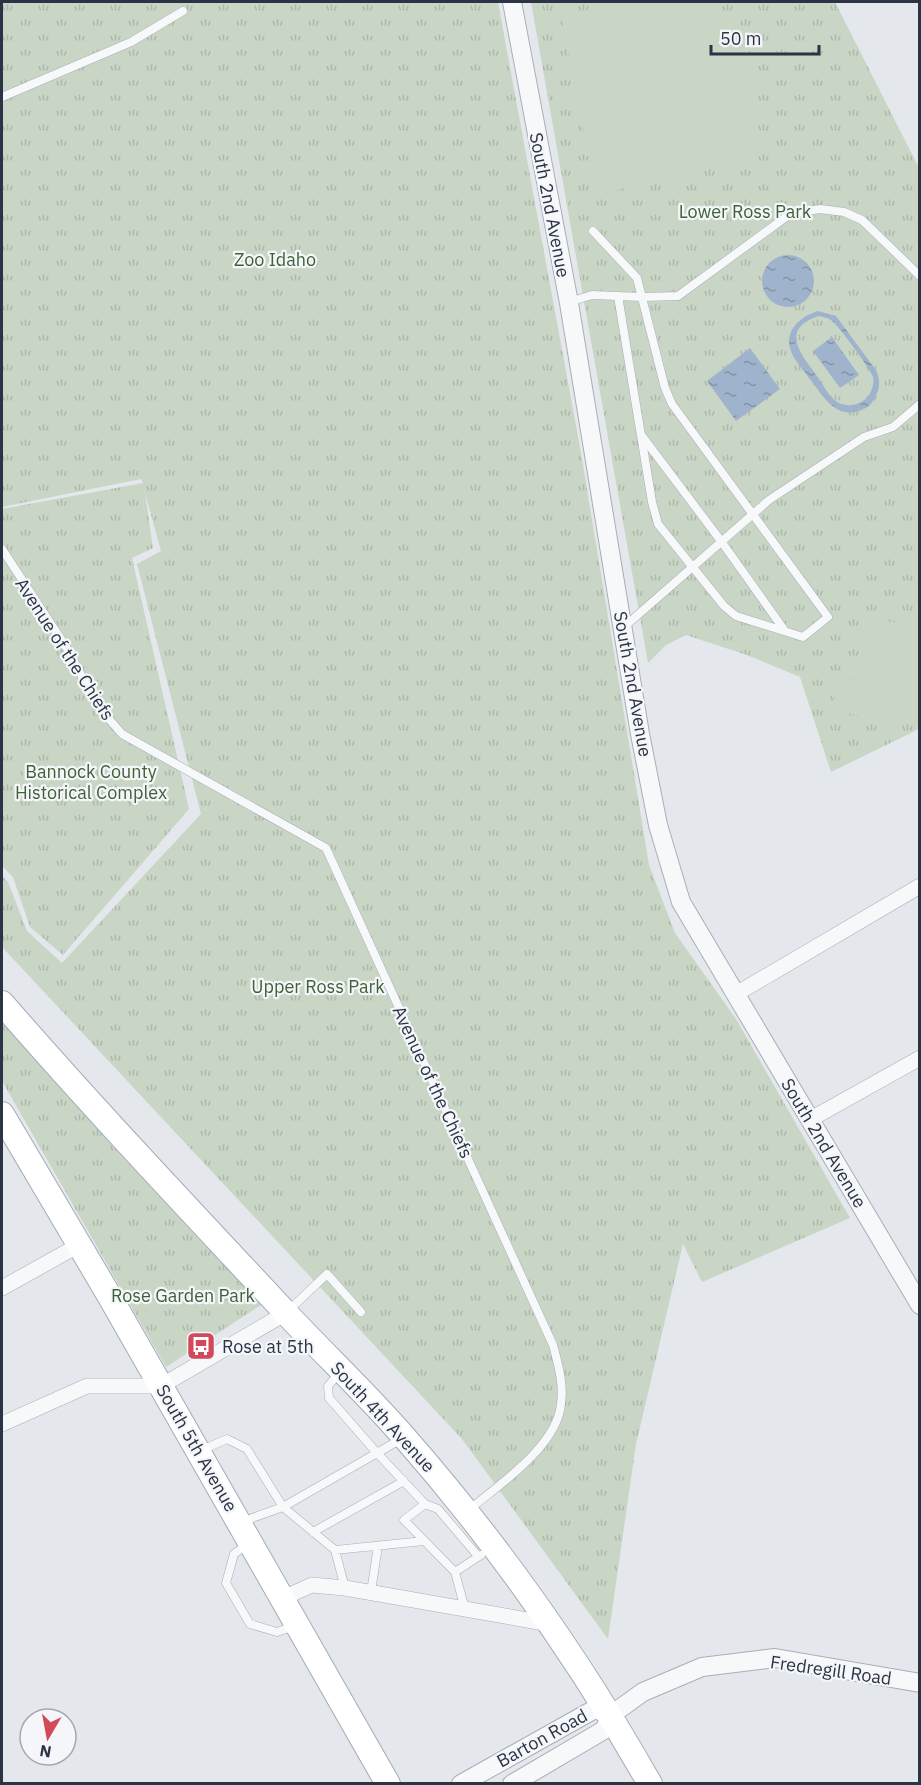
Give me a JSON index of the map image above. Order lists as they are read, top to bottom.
{
  "streets": {
    "main road": ["South 4th Avenue", "South 5th Avenue"],
    "street": ["South 2nd Avenue", "Fredregill Road", "Barton Road"],
    "lane": ["Avenue of the Chiefs"]
  },
  "crossings": [
    ["Avenue of the Chiefs", "South 4th Avenue"],
    ["South 4th Avenue", "Fredregill Road"],
    ["South 4th Avenue", "Barton Road"],
    ["Fredregill Road", "Barton Road"]
  ],
  "parks": [
    "Lower Ross Park",
    "Zoo Idaho",
    "Bannock County Historical Complex",
    "Upper Ross Park",
    "Rose Garden Park"
  ],
  "places": {
    "bus stop": ["Rose at 5th"]
  },
  "scale_bar": "50 m",
  "north": "bottom"
}
